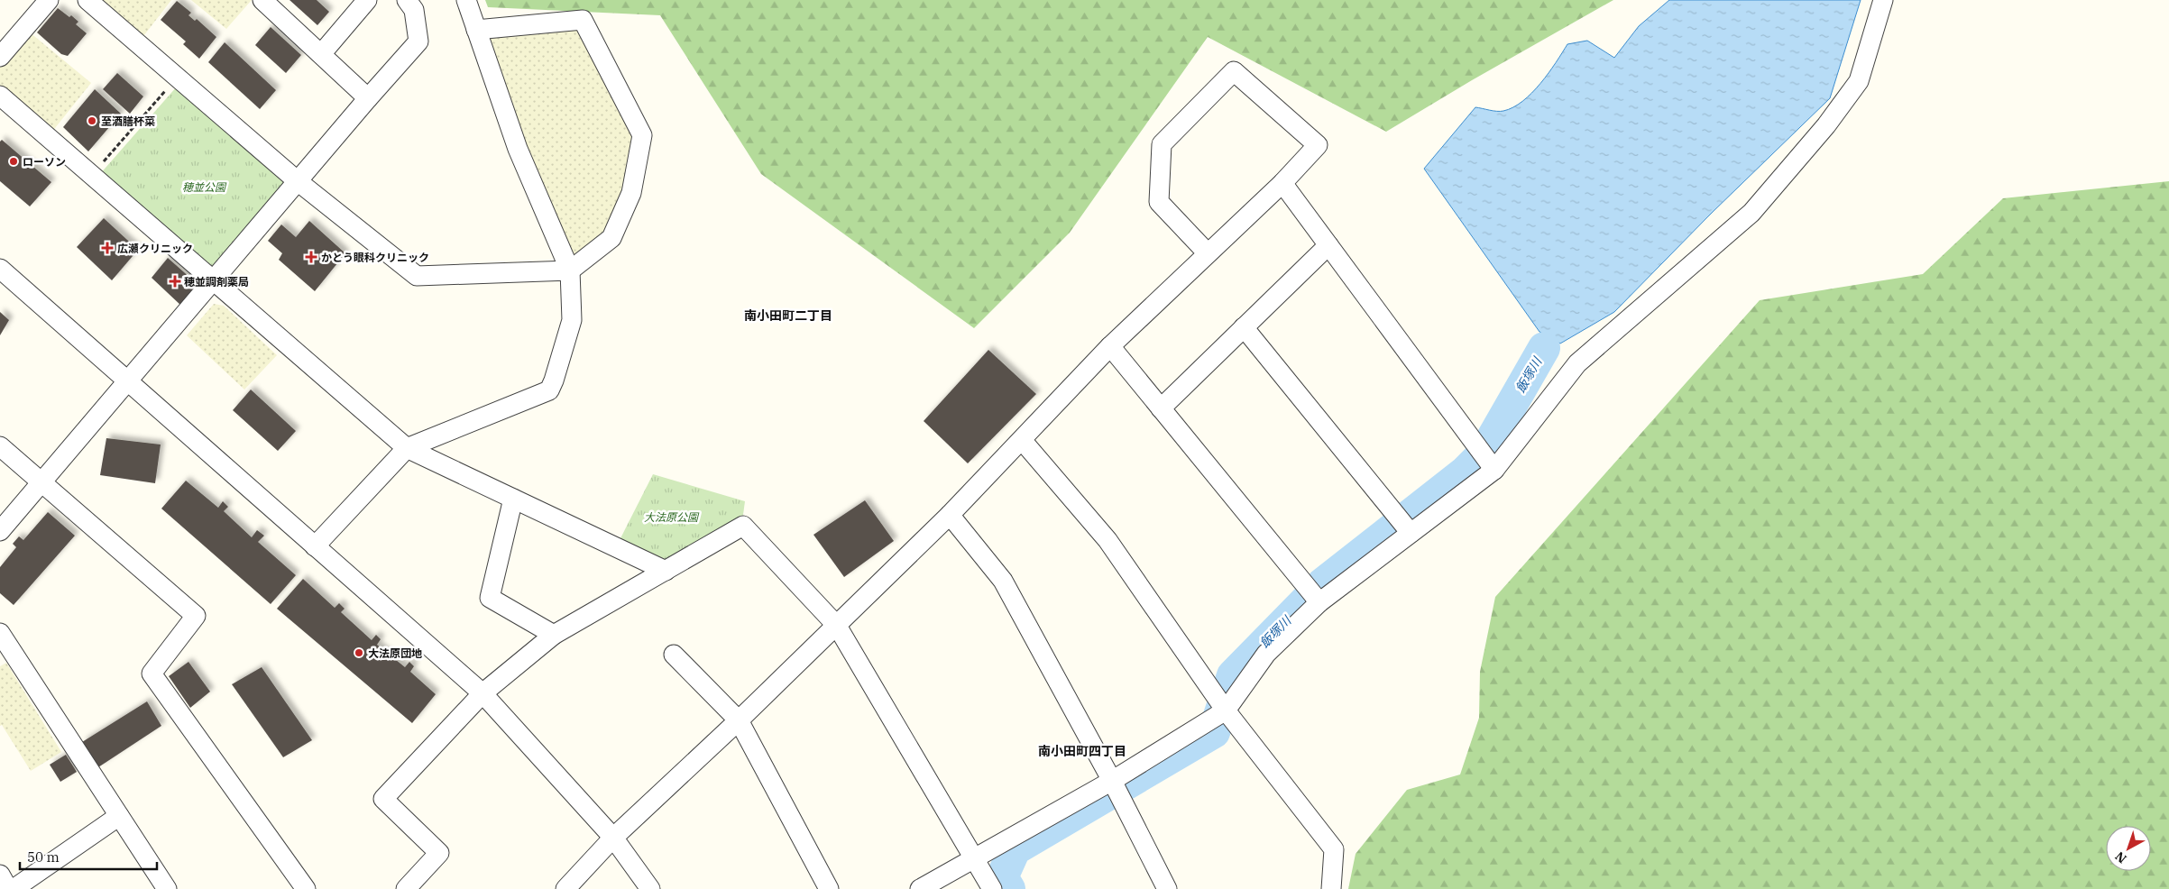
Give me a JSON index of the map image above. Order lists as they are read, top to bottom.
{
  "districts": ["南小田町二丁目", "南小田町四丁目"],
  "water": ["飯塚川"],
  "parks": ["穂並公園", "大法原公園"],
  "places": {
    "other": ["至酒膳杯菜", "ローソン", "大法原団地"],
    "health": ["広瀬クリニック", "かとう眼科クリニック", "穂並調剤薬局"]
  },
  "scale_bar": "50 m",
  "north": "bottom left"
}
